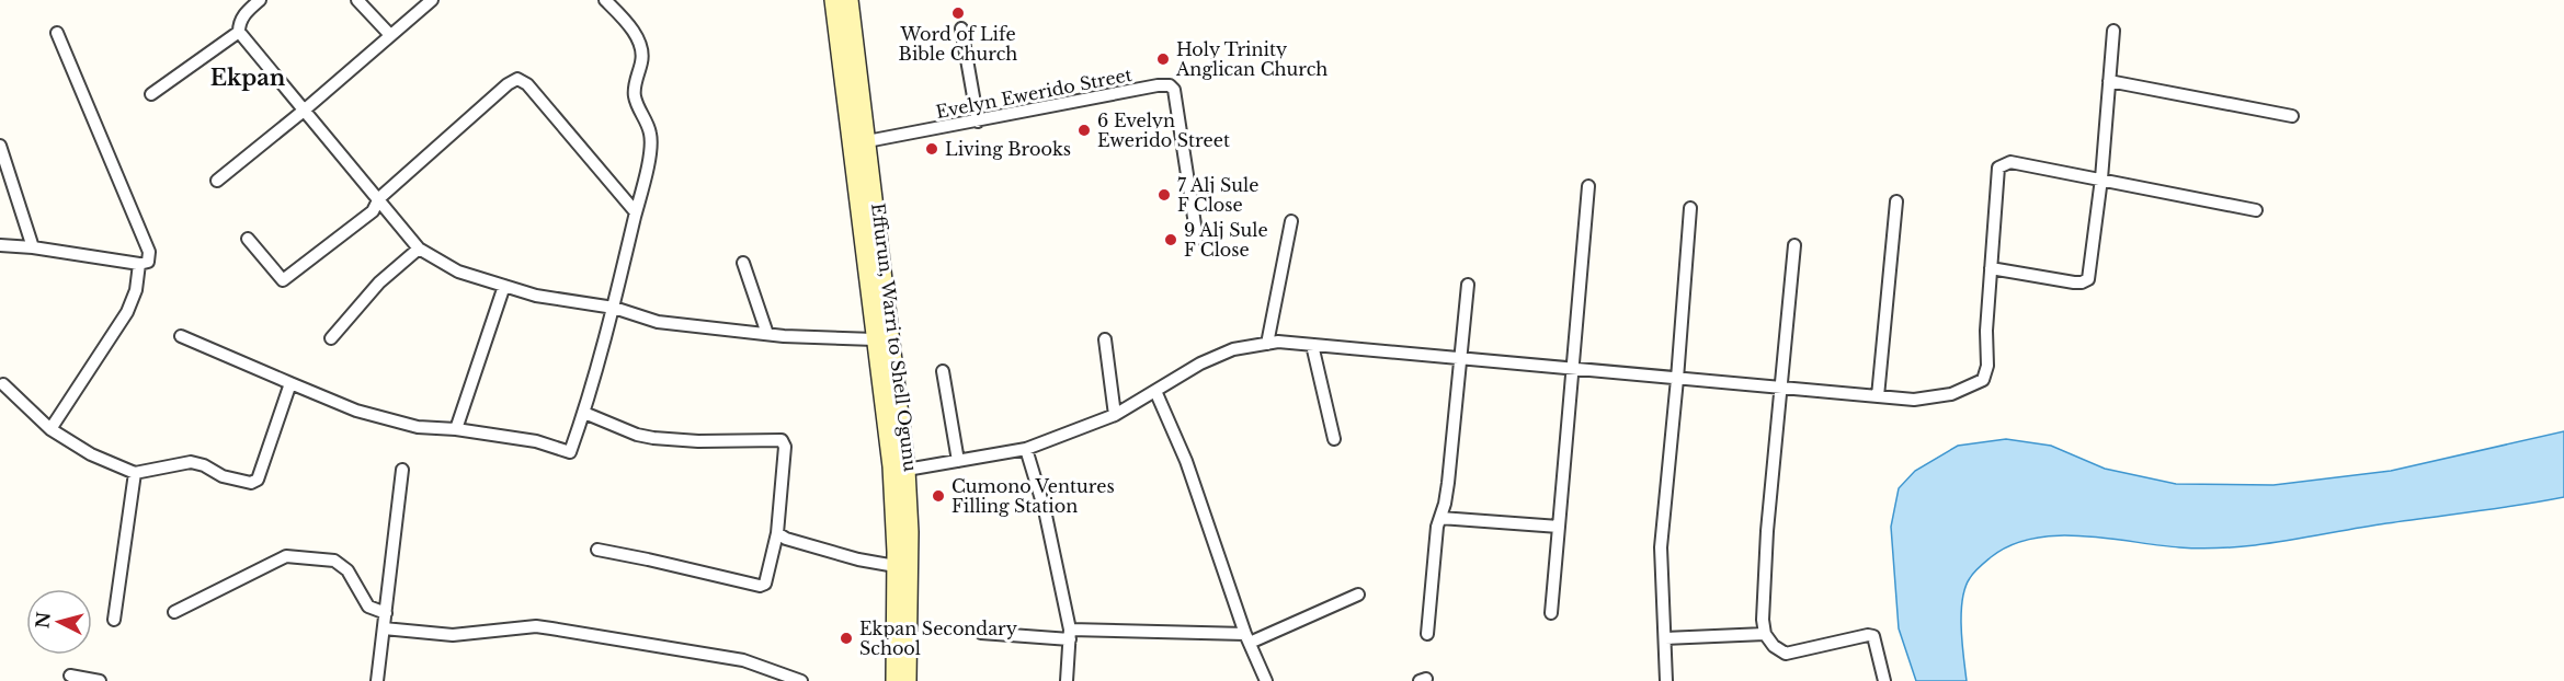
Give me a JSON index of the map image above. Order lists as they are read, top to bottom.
{
  "streets": {
    "main road": ["Effurun, Warri to Shell Ogunu"],
    "street": ["Evelyn Ewerido Street"]
  },
  "crossings": [
    ["Evelyn Ewerido Street", "Effurun, Warri to Shell Ogunu"]
  ],
  "districts": ["Ekpan"],
  "places": [
    "Word of Life Bible Church",
    "Holy Trinity Anglican Church",
    "6 Evelyn Ewerido Street",
    "Living Brooks",
    "7 Alj Sule F Close",
    "9 Alj Sule F Close",
    "Cumono Ventures Filling Station",
    "Ekpan Secondary School"
  ],
  "north": "left"
}
